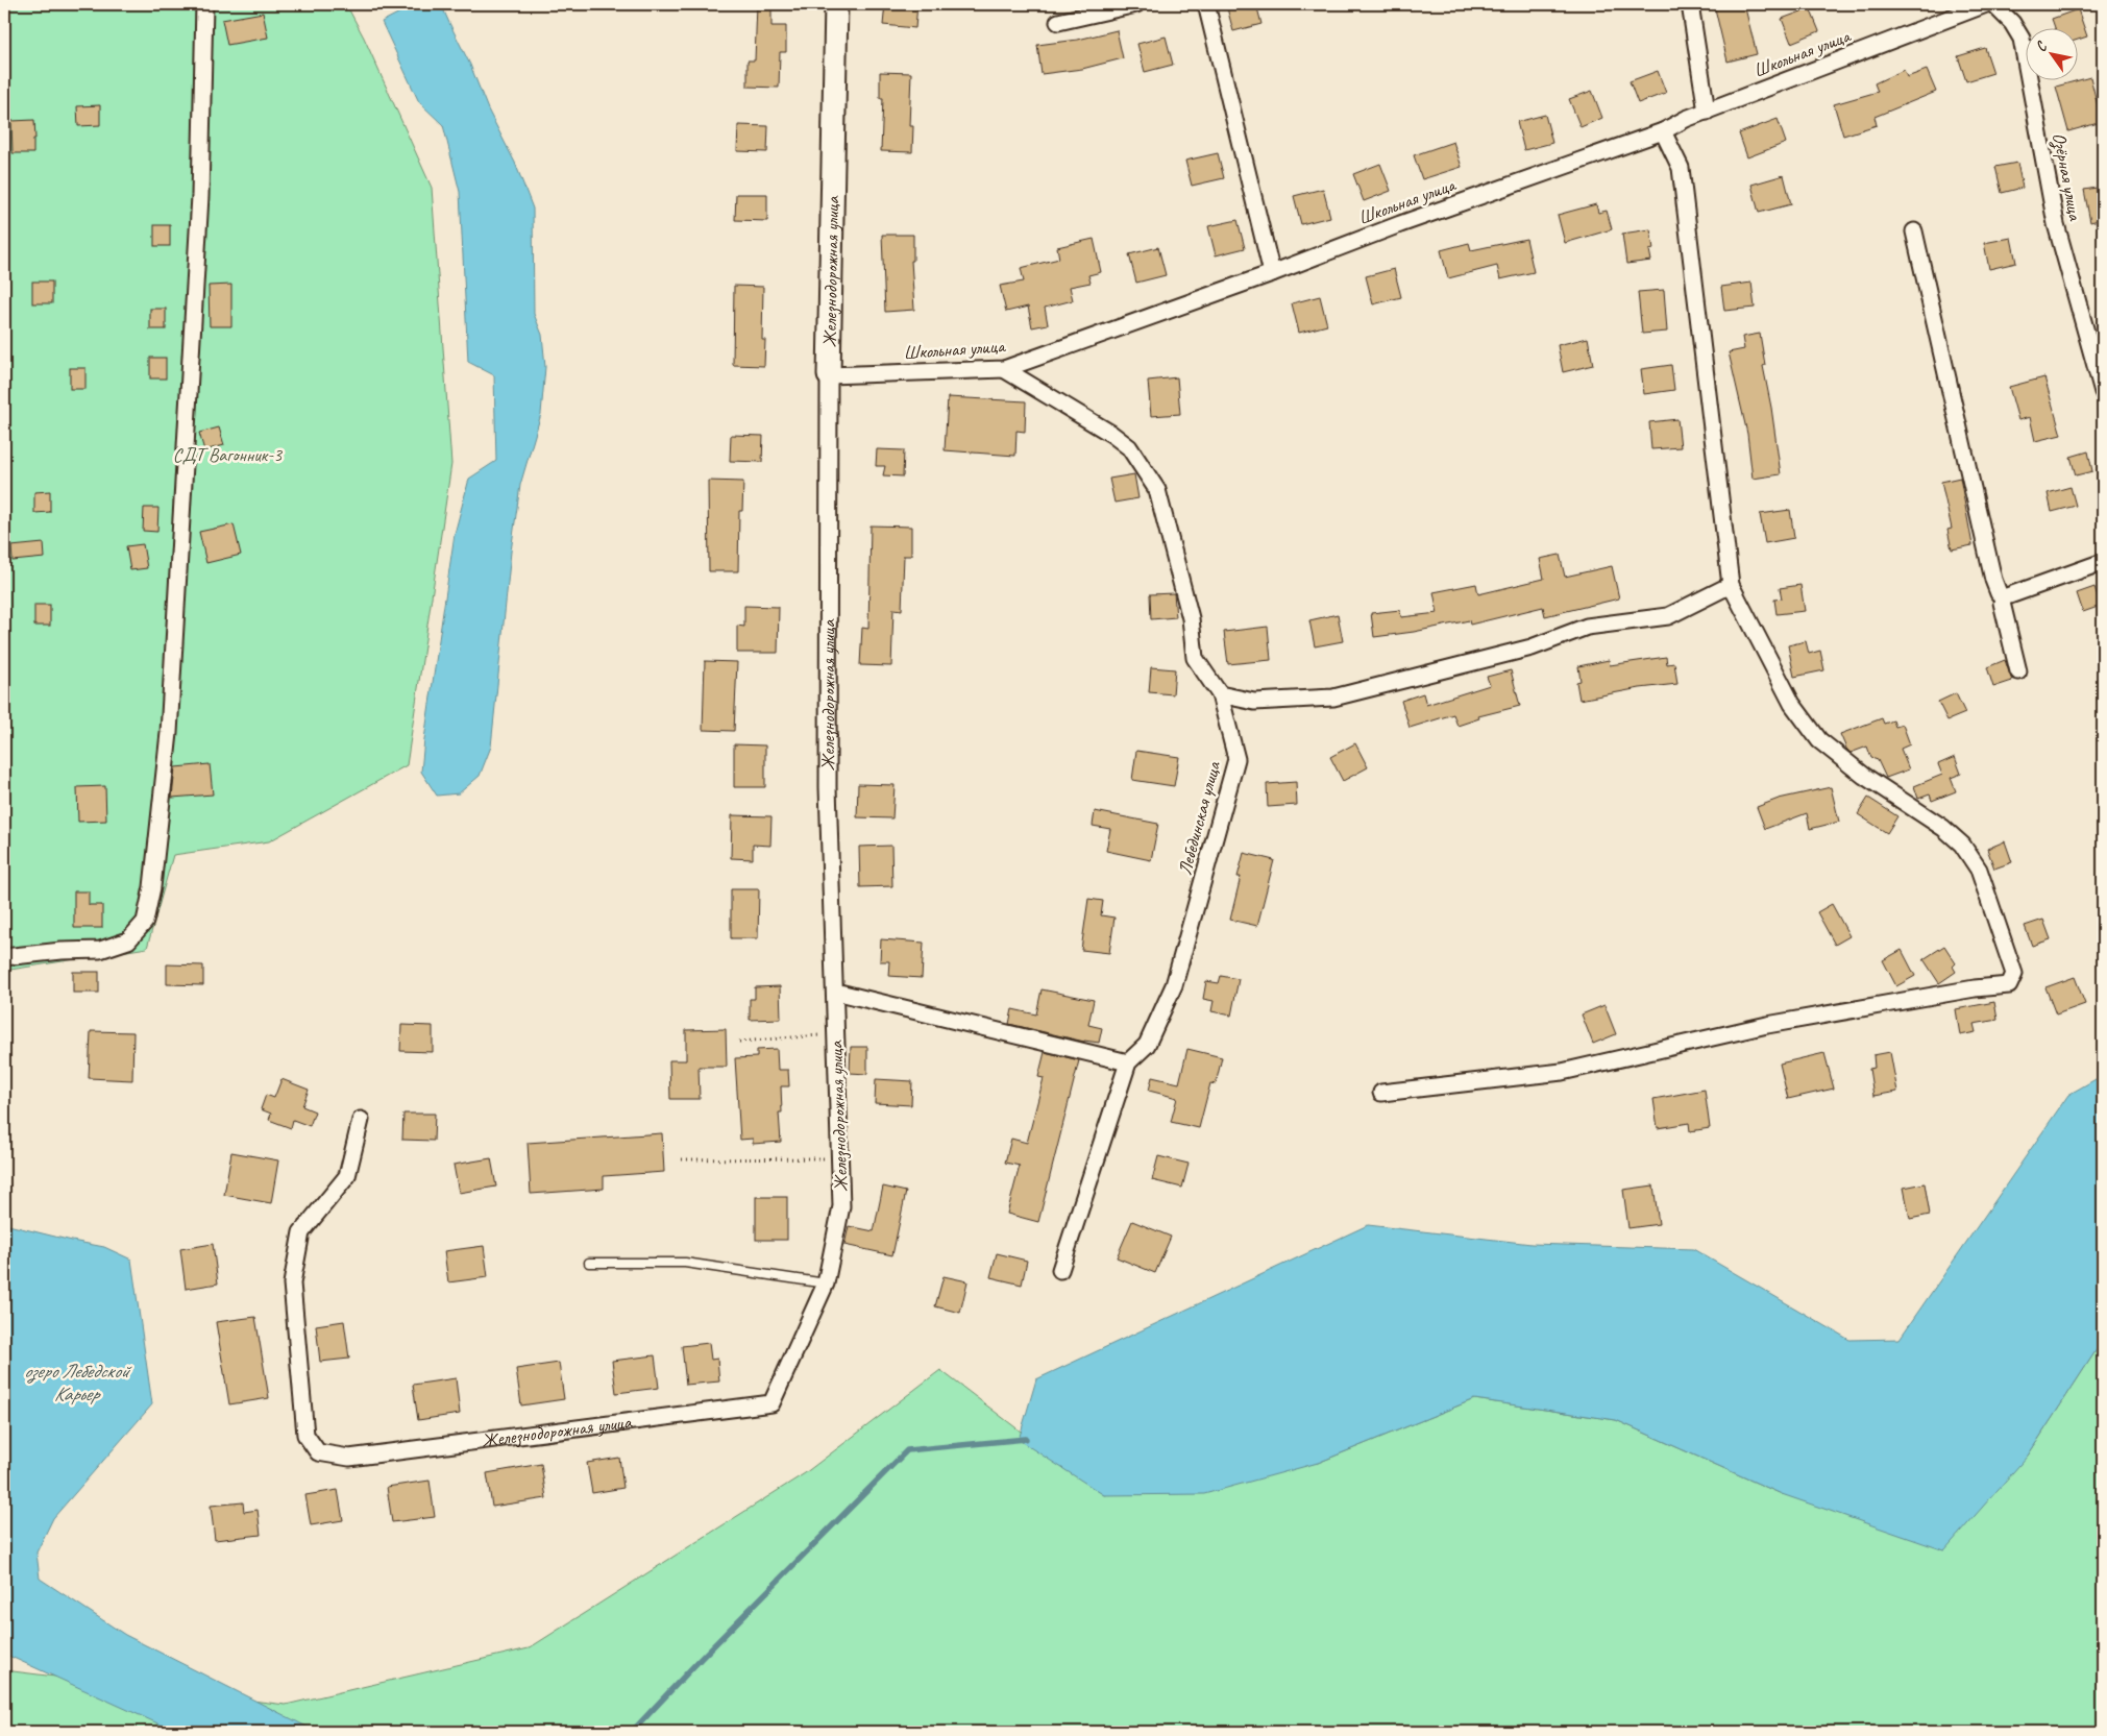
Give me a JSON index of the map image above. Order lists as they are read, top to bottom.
{
  "streets": {
    "street": [
      "Школьная улица",
      "Озёрная улица",
      "Железнодорожная улица",
      "Лебединская улица"
    ]
  },
  "crossings": [
    ["Школьная улица", "Железнодорожная улица"],
    ["Школьная улица", "Лебединская улица"]
  ],
  "water": ["озеро Лебедской Карьер"],
  "parks": ["СДТ Вагонник-3"],
  "north": "top left"
}
